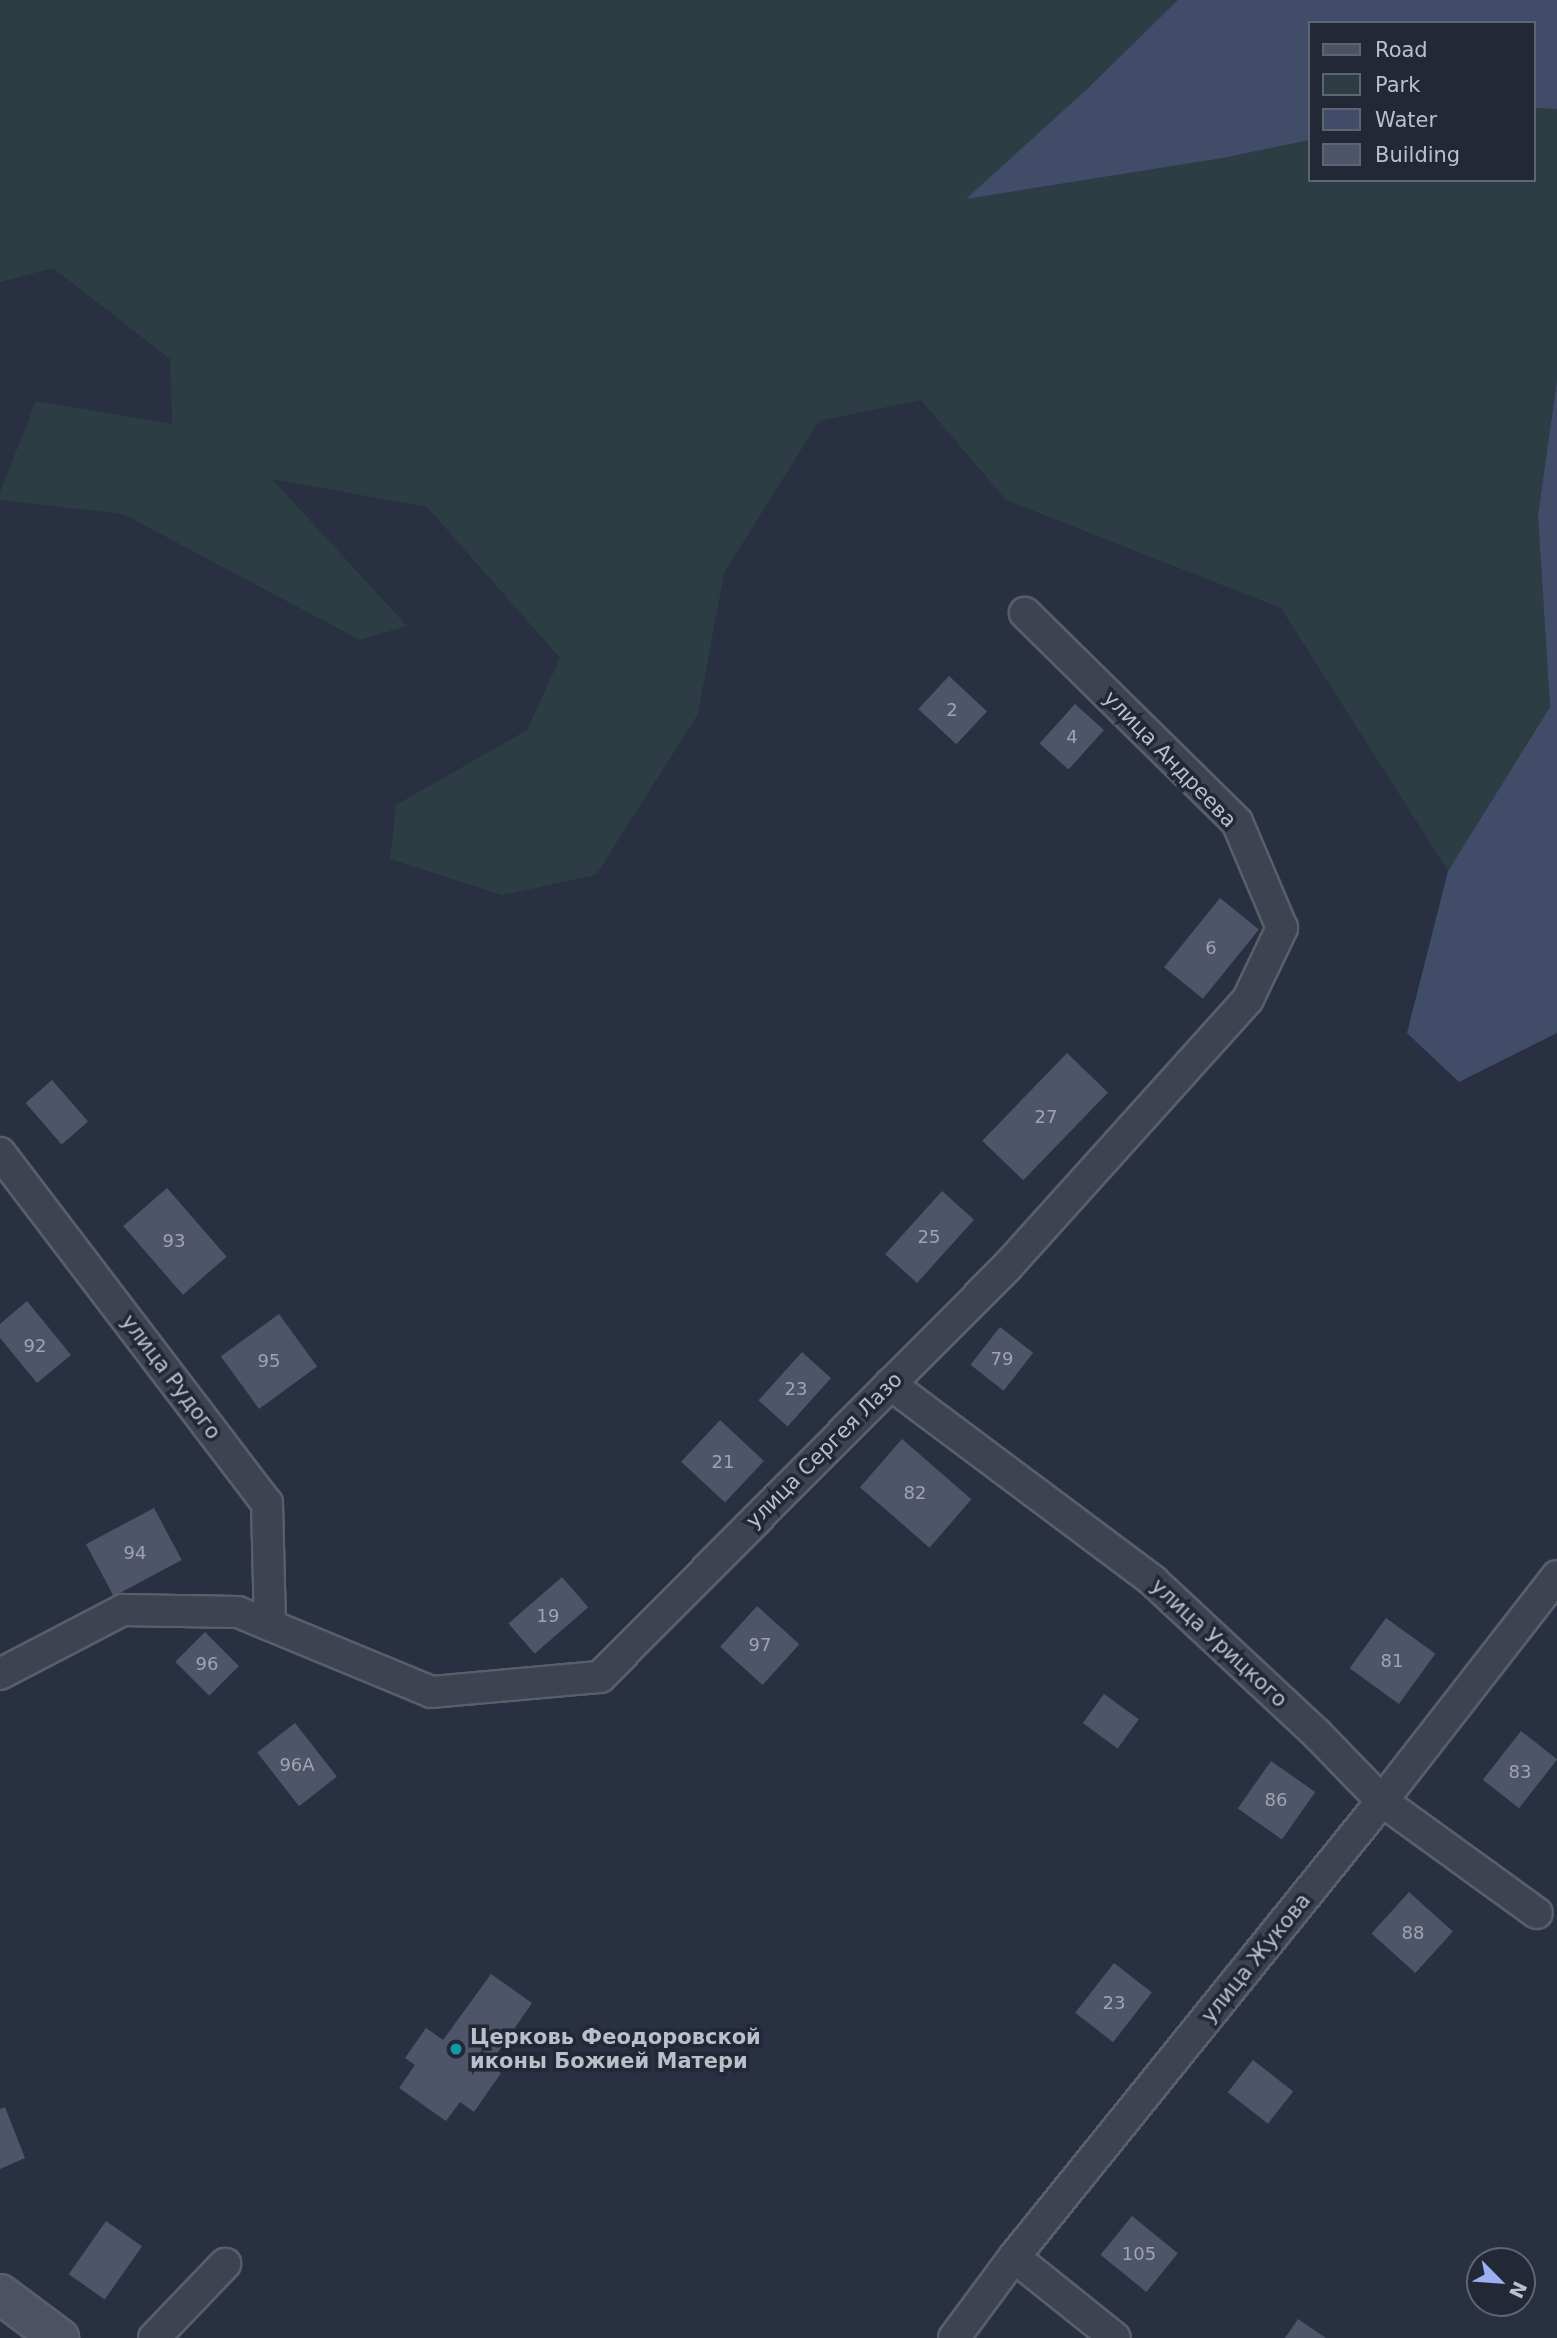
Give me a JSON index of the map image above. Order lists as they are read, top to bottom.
{
  "streets": {
    "street": [
      "улица Андреева",
      "улица Рудого",
      "улица Сергея Лазо",
      "улица Урицкого",
      "улица Жукова"
    ]
  },
  "crossings": [
    ["улица Андреева", "улица Сергея Лазо"],
    ["улица Рудого", "улица Сергея Лазо"],
    ["улица Сергея Лазо", "улица Урицкого"],
    ["улица Урицкого", "улица Жукова"]
  ],
  "places": ["Церковь Феодоровской иконы Божией Матери"],
  "house_numbers": [
    "2",
    "4",
    "6",
    "27",
    "25",
    "93",
    "92",
    "79",
    "95",
    "23",
    "21",
    "82",
    "94",
    "19",
    "97",
    "81",
    "96",
    "96А",
    "83",
    "86",
    "88",
    "23",
    "105"
  ],
  "legend": [
    "Road",
    "Park",
    "Water",
    "Building"
  ],
  "north": "bottom right"
}
